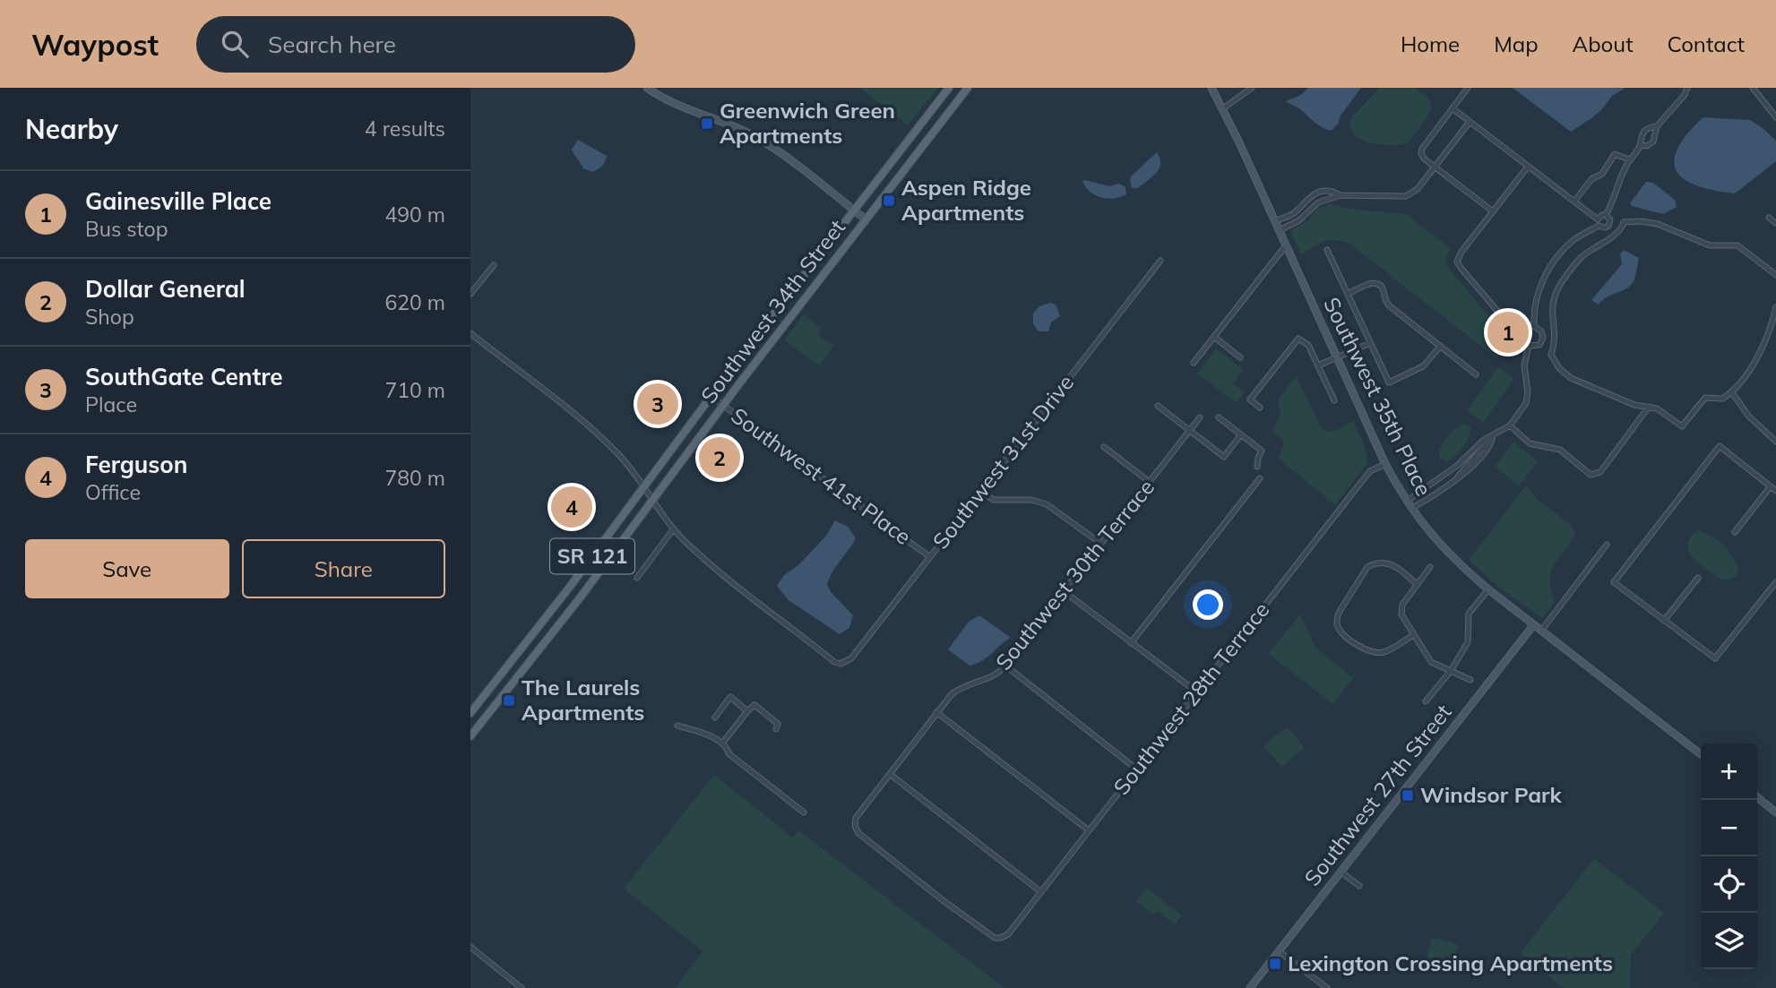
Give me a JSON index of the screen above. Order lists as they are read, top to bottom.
{
  "streets": {
    "main road": ["Southwest 34th Street", "SR 121"],
    "street": [
      "Southwest 35th Place",
      "Southwest 31st Drive",
      "Southwest 41st Place",
      "Southwest 30th Terrace",
      "Southwest 28th Terrace",
      "Southwest 27th Street"
    ]
  },
  "crossings": [
    ["Southwest 34th Street", "Southwest 41st Place"],
    ["Southwest 35th Place", "Southwest 28th Terrace"],
    ["Southwest 35th Place", "Southwest 27th Street"],
    ["Southwest 31st Drive", "Southwest 41st Place"],
    ["Southwest 30th Terrace", "Southwest 28th Terrace"]
  ],
  "places": {
    "transit": [
      "Greenwich Green Apartments",
      "Aspen Ridge Apartments",
      "The Laurels Apartments",
      "Windsor Park",
      "Lexington Crossing Apartments"
    ]
  },
  "page": {
    "header": "Waypost",
    "search": "Search here",
    "nav": [
      "Home",
      "Map",
      "About",
      "Contact"
    ],
    "heading": ["Nearby", "4 results"],
    "list": [
      {
        "mark": "1",
        "name": "Gainesville Place",
        "note": "Bus stop",
        "value": "490 m"
      },
      {
        "mark": "2",
        "name": "Dollar General",
        "note": "Shop",
        "value": "620 m"
      },
      {
        "mark": "3",
        "name": "SouthGate Centre",
        "note": "Place",
        "value": "710 m"
      },
      {
        "mark": "4",
        "name": "Ferguson",
        "note": "Office",
        "value": "780 m"
      }
    ],
    "pins": [
      "1",
      "3",
      "2",
      "4"
    ],
    "buttons": ["Save", "Share"],
    "map_buttons": ["+", "−"]
  }
}
